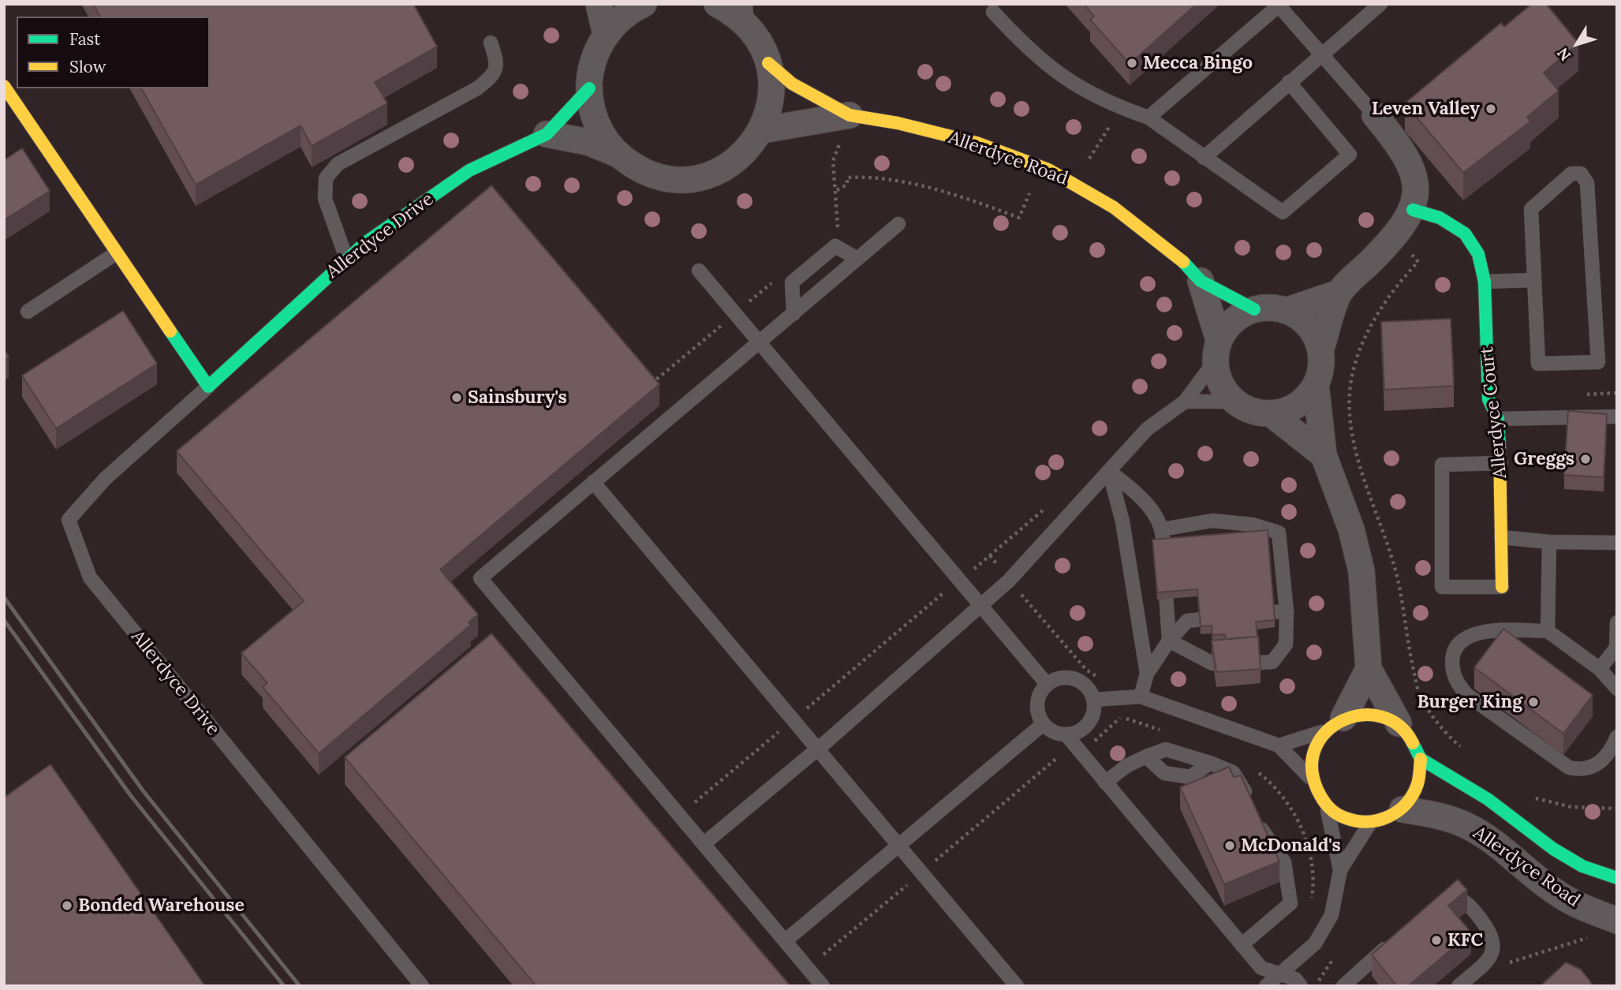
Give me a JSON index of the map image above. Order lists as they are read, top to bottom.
{
  "streets": {
    "street": ["Allerdyce Road", "Allerdyce Drive", "Allerdyce Court"]
  },
  "crossings": [
    ["Allerdyce Road", "Allerdyce Drive"]
  ],
  "places": [
    "Mecca Bingo",
    "Leven Valley",
    "Sainsbury's",
    "Greggs",
    "Burger King",
    "McDonald's",
    "Bonded Warehouse",
    "KFC"
  ],
  "legend": ["Fast", "Slow"],
  "north": "bottom left"
}
